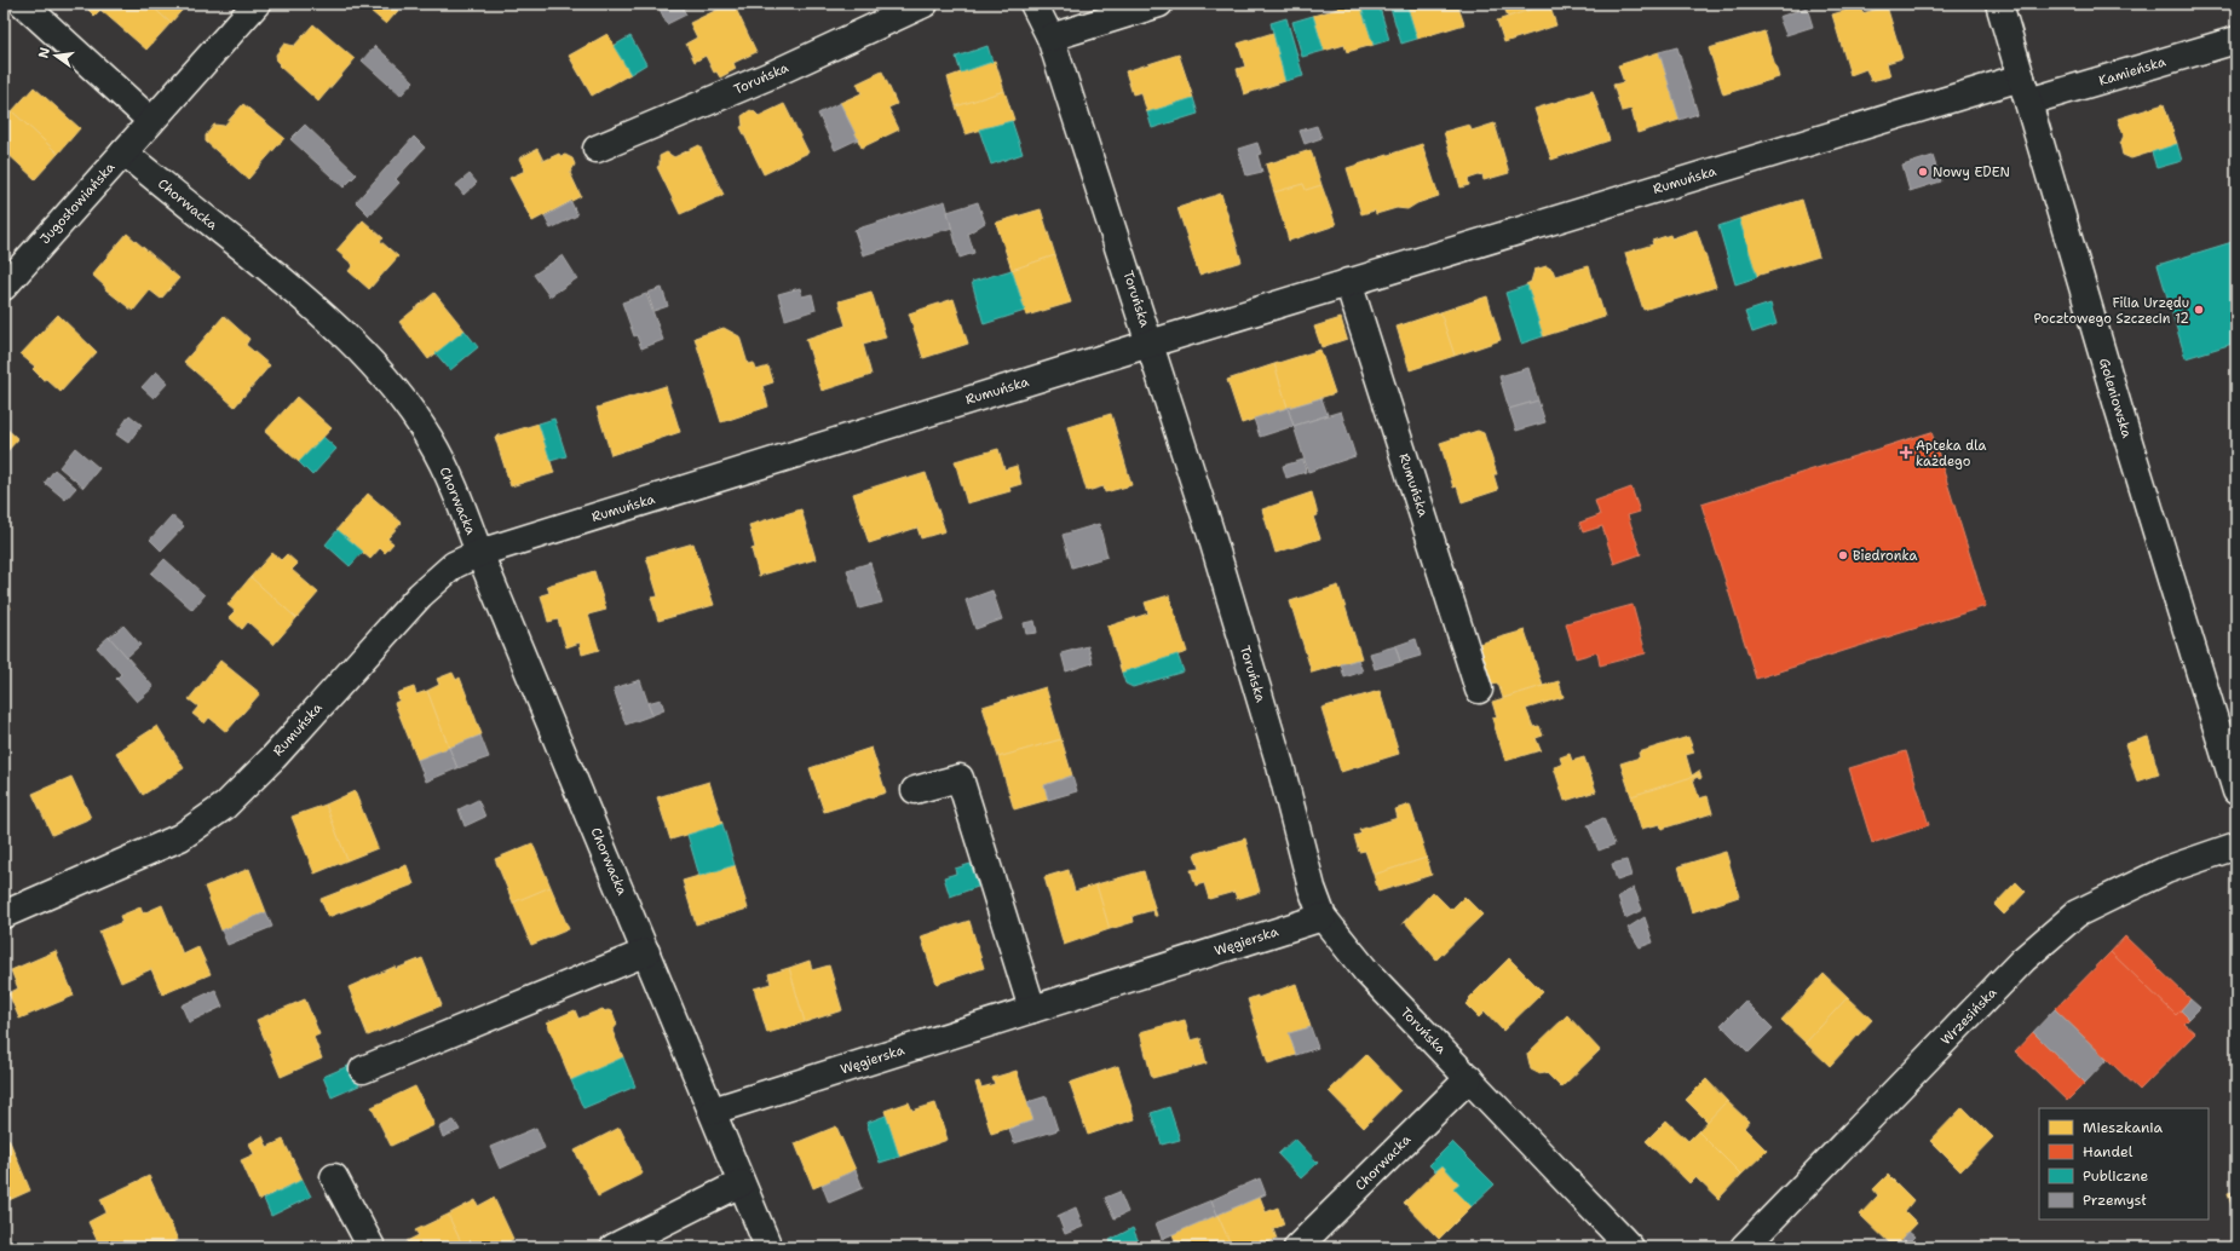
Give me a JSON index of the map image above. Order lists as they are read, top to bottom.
{
  "streets": {
    "street": [
      "Kamieńska",
      "Toruńska",
      "Rumuńska",
      "Jugosłowiańska",
      "Chorwacka",
      "Goleniowska",
      "Węgierska",
      "Wrzesińska"
    ]
  },
  "crossings": [
    ["Kamieńska", "Rumuńska"],
    ["Kamieńska", "Goleniowska"],
    ["Toruńska", "Rumuńska"],
    ["Toruńska", "Chorwacka"],
    ["Toruńska", "Węgierska"],
    ["Rumuńska", "Chorwacka"],
    ["Rumuńska", "Goleniowska"],
    ["Jugosłowiańska", "Chorwacka"],
    ["Chorwacka", "Węgierska"]
  ],
  "places": {
    "other": ["Nowy EDEN", "Filia Urzędu Pocztowego Szczecin 12", "Biedronka"],
    "health": ["Apteka dla każdego"]
  },
  "legend": [
    "Mieszkania",
    "Handel",
    "Publiczne",
    "Przemysł"
  ],
  "north": "left"
}
